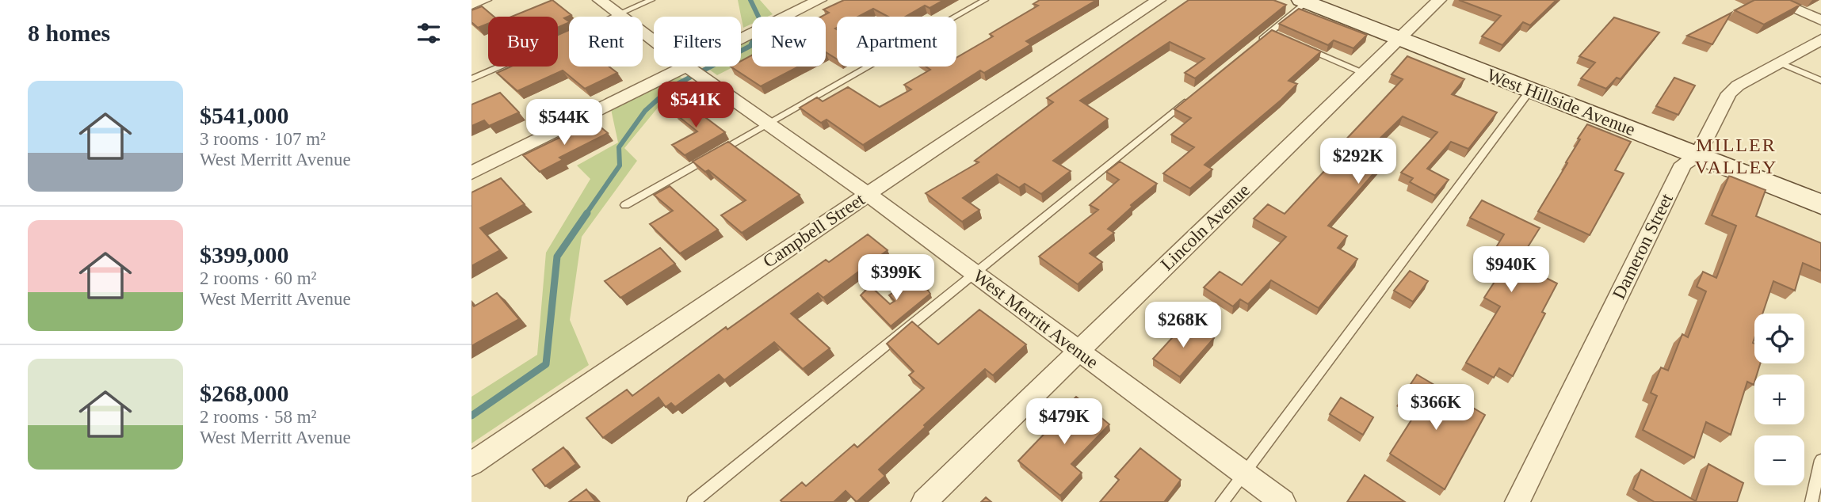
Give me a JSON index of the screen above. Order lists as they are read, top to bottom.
{
  "streets": {
    "street": [
      "West Hillside Avenue",
      "Lincoln Avenue",
      "Campbell Street",
      "Dameron Street",
      "West Merritt Avenue"
    ]
  },
  "crossings": [
    ["West Hillside Avenue", "Lincoln Avenue"],
    ["West Hillside Avenue", "Dameron Street"],
    ["Lincoln Avenue", "West Merritt Avenue"],
    ["Campbell Street", "West Merritt Avenue"]
  ],
  "districts": ["MILLER VALLEY"],
  "page": {
    "heading": "8 homes",
    "chip": [
      "Buy",
      "Rent",
      "Filters",
      "New",
      "Apartment"
    ],
    "list": [
      {
        "name": "$541,000",
        "note": "3 rooms · 107 m² · West Merritt Avenue"
      },
      {
        "name": "$399,000",
        "note": "2 rooms · 60 m² · West Merritt Avenue"
      },
      {
        "name": "$268,000",
        "note": "2 rooms · 58 m² · West Merritt Avenue"
      }
    ],
    "price": [
      "$541K",
      "$544K",
      "$292K",
      "$940K",
      "$399K",
      "$268K",
      "$366K",
      "$479K"
    ],
    "map_buttons": ["+", "−"]
  }
}
